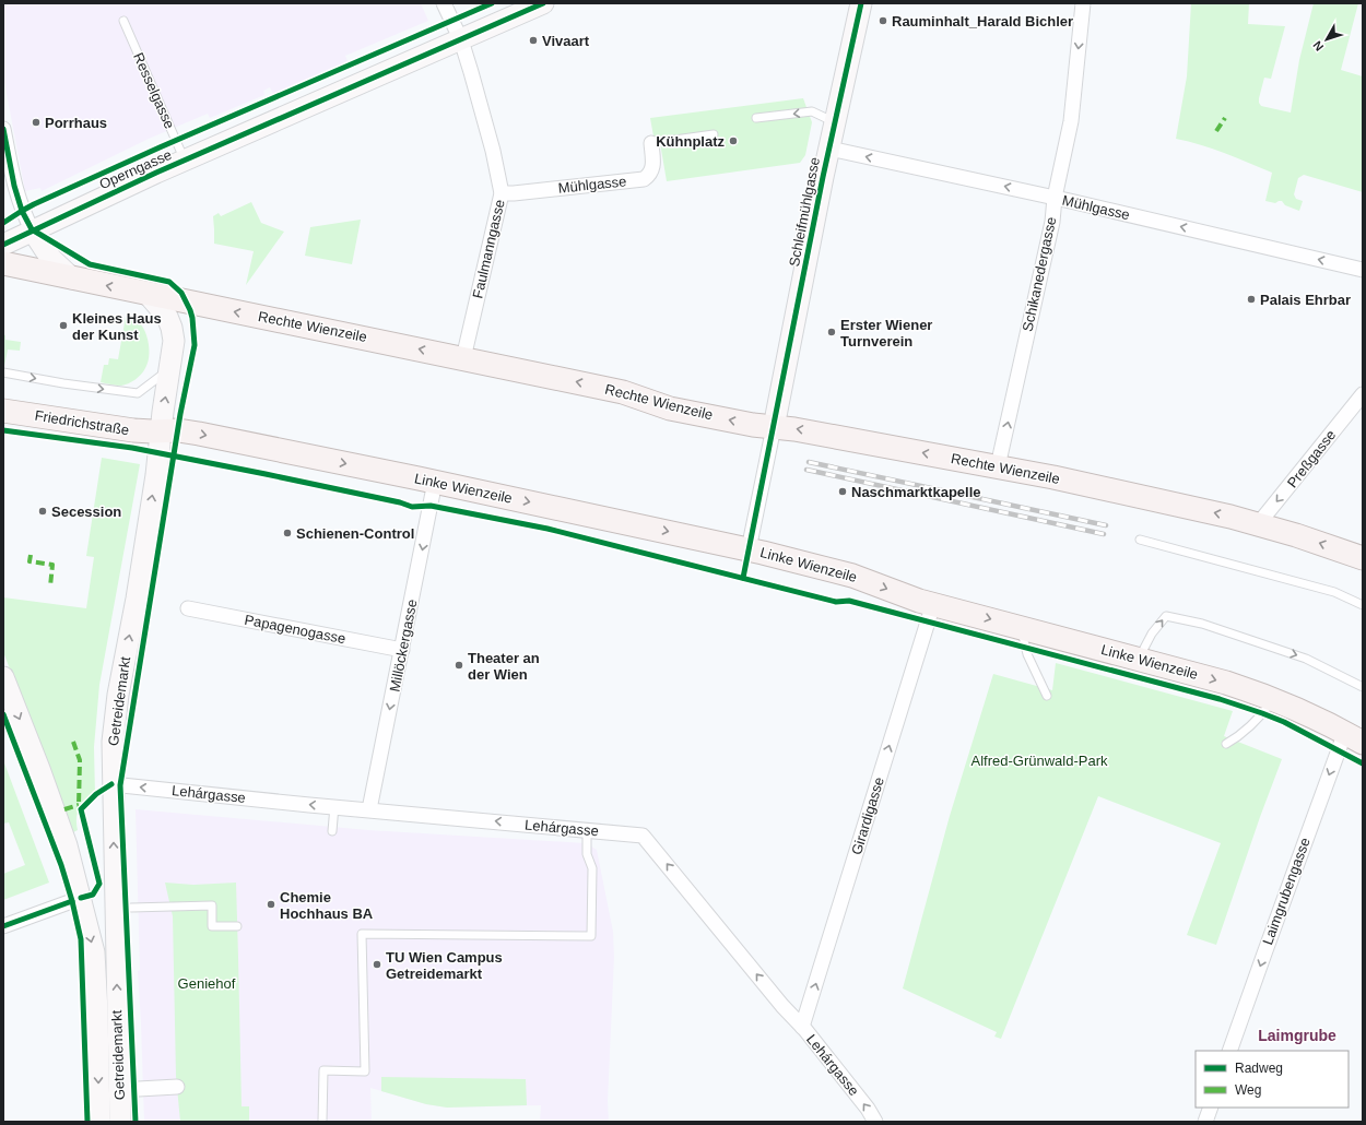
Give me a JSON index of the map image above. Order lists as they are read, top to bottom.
{
  "streets": {
    "main road": [
      "Operngasse",
      "Schleifmühlgasse",
      "Rechte Wienzeile",
      "Friedrichstraße",
      "Linke Wienzeile",
      "Getreidemarkt"
    ],
    "street": [
      "Mühlgasse",
      "Faulmanngasse",
      "Schikanedergasse",
      "Preßgasse",
      "Papagenogasse",
      "Millöckergasse",
      "Lehárgasse",
      "Girardigasse",
      "Laimgrubengasse"
    ],
    "lane": ["Resselgasse"]
  },
  "crossings": [
    ["Resselgasse", "Operngasse"],
    ["Operngasse", "Faulmanngasse"],
    ["Mühlgasse", "Schleifmühlgasse"],
    ["Mühlgasse", "Faulmanngasse"],
    ["Mühlgasse", "Schikanedergasse"],
    ["Schleifmühlgasse", "Rechte Wienzeile"],
    ["Faulmanngasse", "Rechte Wienzeile"],
    ["Schikanedergasse", "Rechte Wienzeile"],
    ["Rechte Wienzeile", "Preßgasse"],
    ["Rechte Wienzeile", "Getreidemarkt"],
    ["Friedrichstraße", "Linke Wienzeile"],
    ["Friedrichstraße", "Getreidemarkt"],
    ["Linke Wienzeile", "Millöckergasse"],
    ["Linke Wienzeile", "Getreidemarkt"],
    ["Linke Wienzeile", "Girardigasse"],
    ["Linke Wienzeile", "Laimgrubengasse"],
    ["Papagenogasse", "Millöckergasse"],
    ["Millöckergasse", "Lehárgasse"],
    ["Getreidemarkt", "Lehárgasse"],
    ["Lehárgasse", "Girardigasse"]
  ],
  "one_way": [
    "Mühlgasse",
    "Rechte Wienzeile",
    "Preßgasse",
    "Linke Wienzeile",
    "Millöckergasse",
    "Lehárgasse",
    "Girardigasse",
    "Laimgrubengasse"
  ],
  "districts": ["Laimgrube"],
  "parks": ["Alfred-Grünwald-Park", "Geniehof"],
  "places": [
    "Rauminhalt_Harald Bichler",
    "Vivaart",
    "Porrhaus",
    "Kühnplatz",
    "Palais Ehrbar",
    "Kleines Haus der Kunst",
    "Erster Wiener Turnverein",
    "Naschmarktkapelle",
    "Secession",
    "Schienen-Control",
    "Theater an der Wien",
    "Chemie Hochhaus BA",
    "TU Wien Campus Getreidemarkt"
  ],
  "legend": ["Radweg", "Weg"],
  "north": "bottom left"
}
